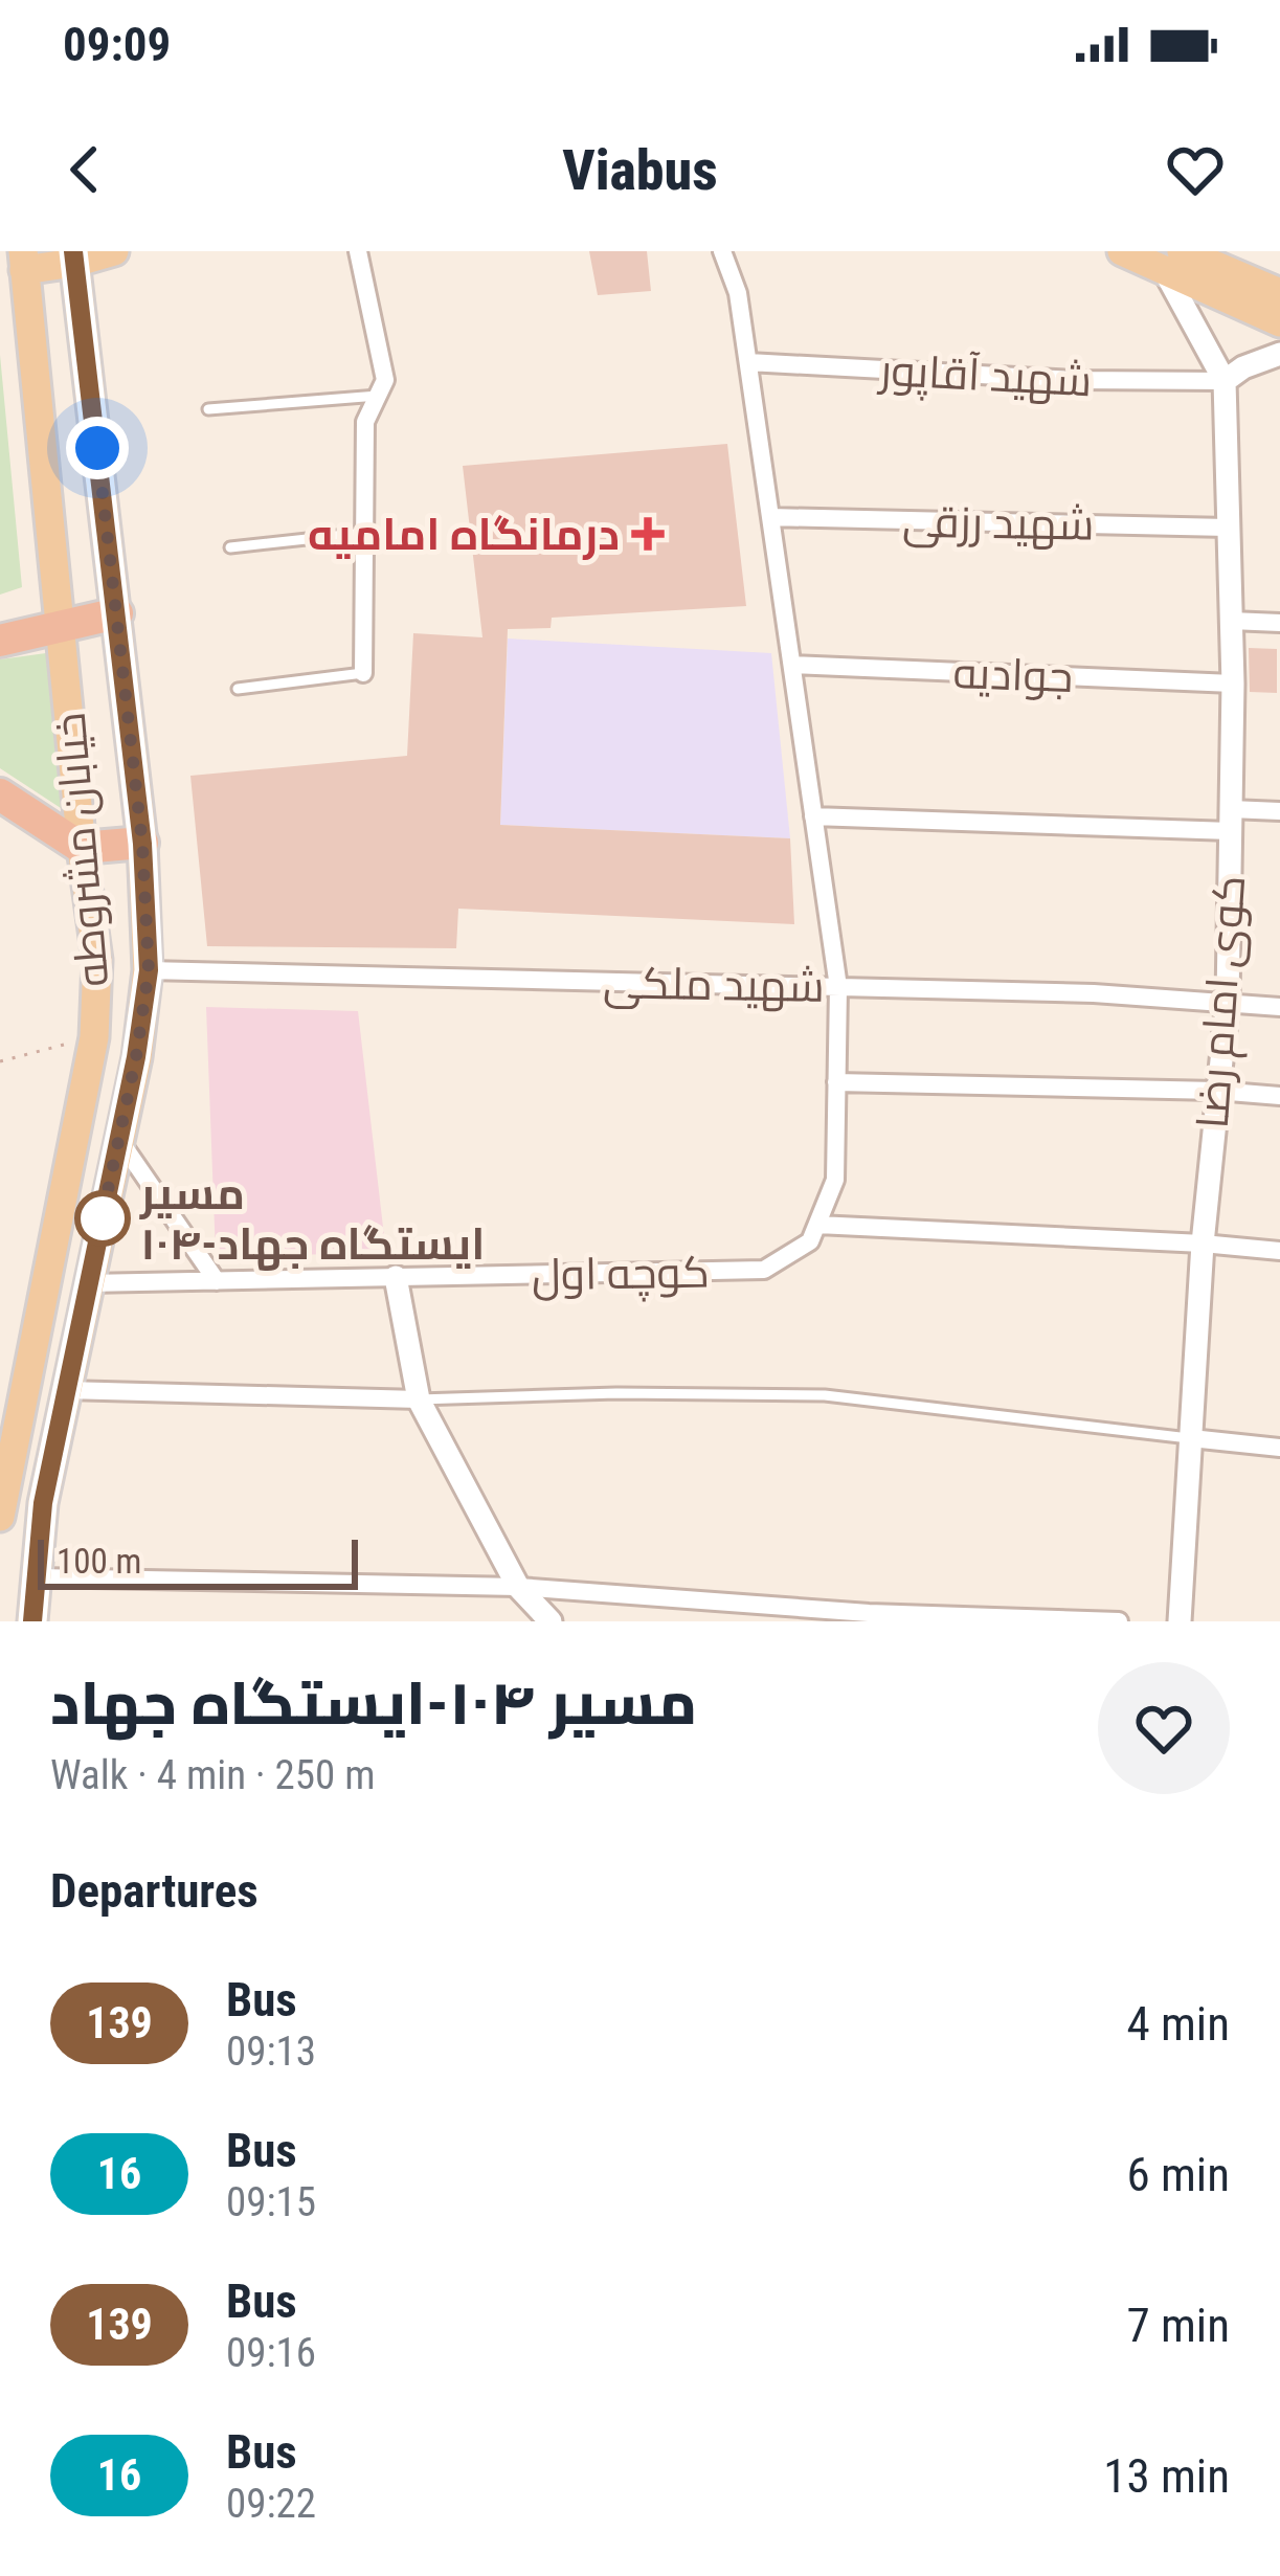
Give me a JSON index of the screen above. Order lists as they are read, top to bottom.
{
  "streets": {
    "main road": ["خیابان مشروطه"],
    "street": [
      "شهید آقاپور",
      "شهید رزقی",
      "جوادیه",
      "شهید ملکی",
      "کوی امام رضا",
      "کوچه اول"
    ]
  },
  "crossings": [
    ["شهید آقاپور", "کوی امام رضا"],
    ["شهید رزقی", "کوی امام رضا"],
    ["جوادیه", "کوی امام رضا"],
    ["خیابان مشروطه", "شهید ملکی"],
    ["خیابان مشروطه", "کوچه اول"],
    ["شهید ملکی", "کوی امام رضا"]
  ],
  "places": {
    "health": ["درمانگاه امامیه"],
    "other": ["مسیر ۱۰۴-ایستگاه جهاد"]
  },
  "lines": ["bus line 139"],
  "scale_bar": "100 m",
  "page": {
    "status": "09:09",
    "header": "Viabus",
    "scale": "100 m",
    "heading": [
      ["مسیر ۱۰۴-ایستگاه جهاد", "Walk · 4 min · 250 m"],
      "Departures"
    ],
    "list": [
      {
        "mark": "139",
        "name": "Bus",
        "note": "09:13",
        "value": "4 min"
      },
      {
        "mark": "16",
        "name": "Bus",
        "note": "09:15",
        "value": "6 min"
      },
      {
        "mark": "139",
        "name": "Bus",
        "note": "09:16",
        "value": "7 min"
      },
      {
        "mark": "16",
        "name": "Bus",
        "note": "09:22",
        "value": "13 min"
      }
    ]
  }
}
